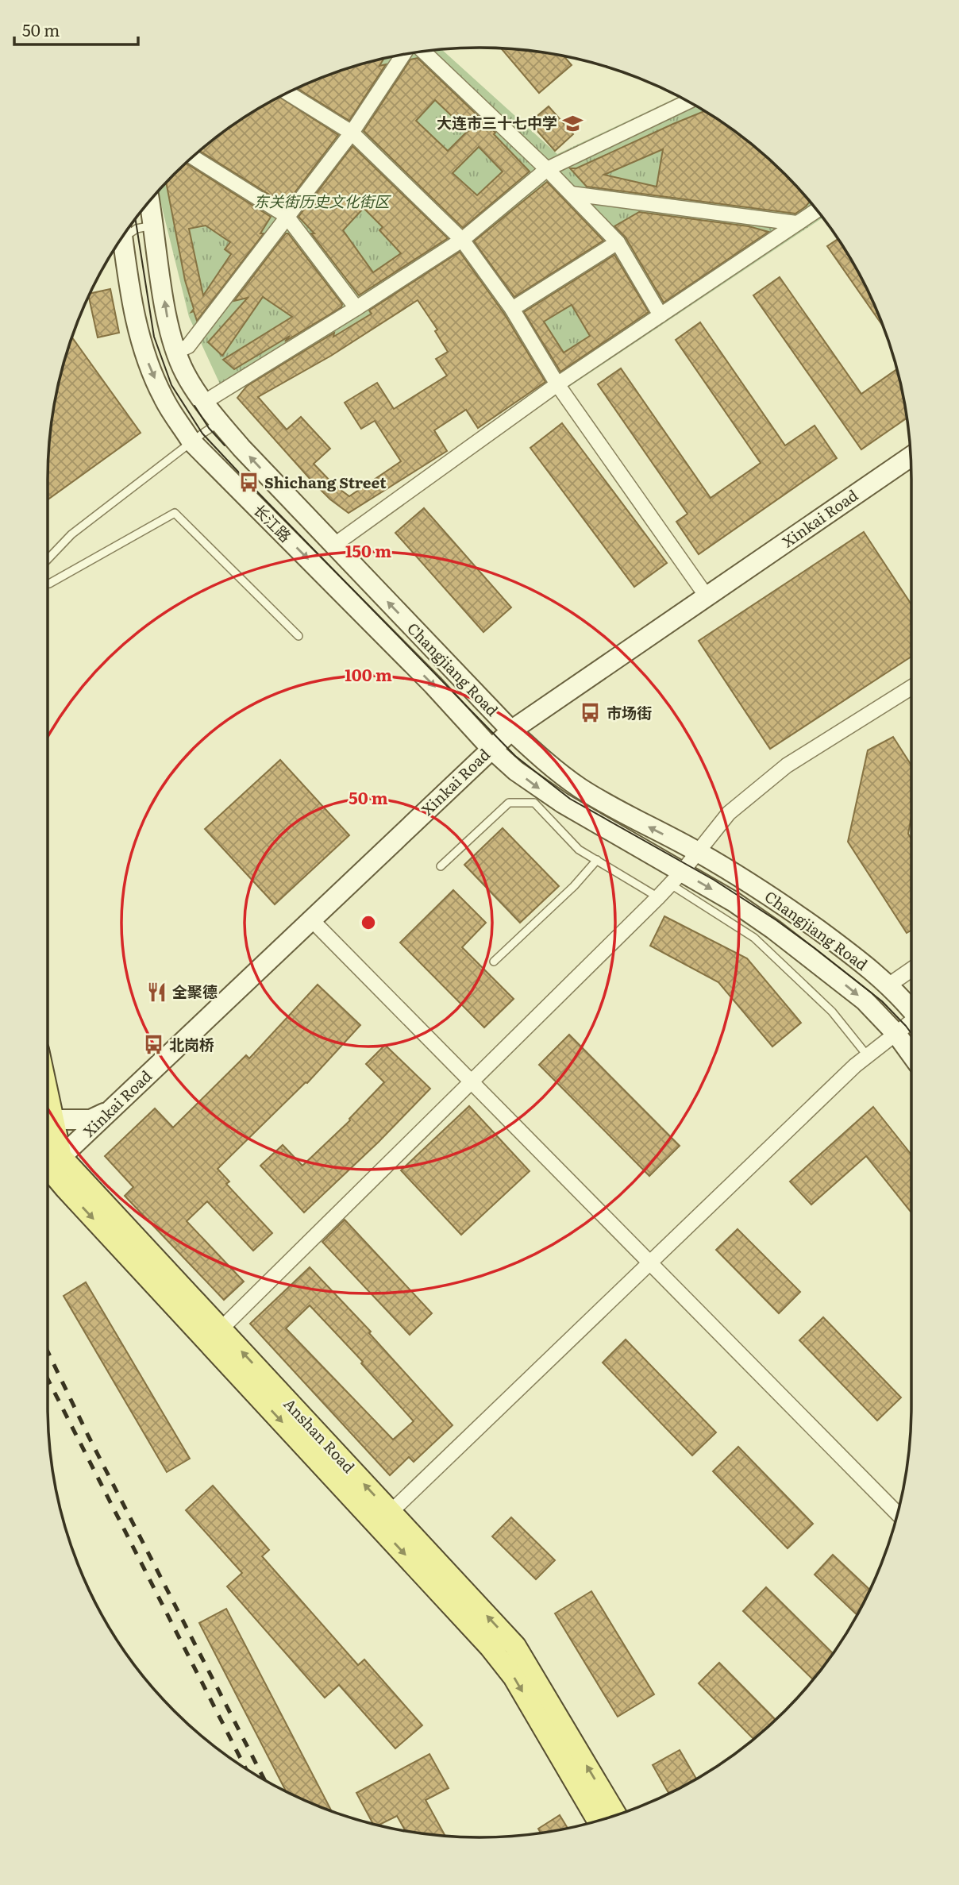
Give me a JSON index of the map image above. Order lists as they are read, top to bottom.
{
  "streets": {
    "main road": [
      "Xinkai Road",
      "长江路",
      "Changjiang Road",
      "Anshan Road"
    ]
  },
  "crossings": [
    ["Xinkai Road", "长江路"],
    ["Xinkai Road", "Changjiang Road"],
    ["长江路", "Changjiang Road"]
  ],
  "one_way": ["长江路"],
  "parks": ["东关街历史文化街区"],
  "places": {
    "school or university": ["大连市三十七中学"],
    "bus stop": ["Shichang Street", "市场街", "北岗桥"],
    "restaurant": ["全聚德"]
  },
  "scale_bar": "50 m",
  "rings": ["150 m", "100 m", "50 m"]
}
